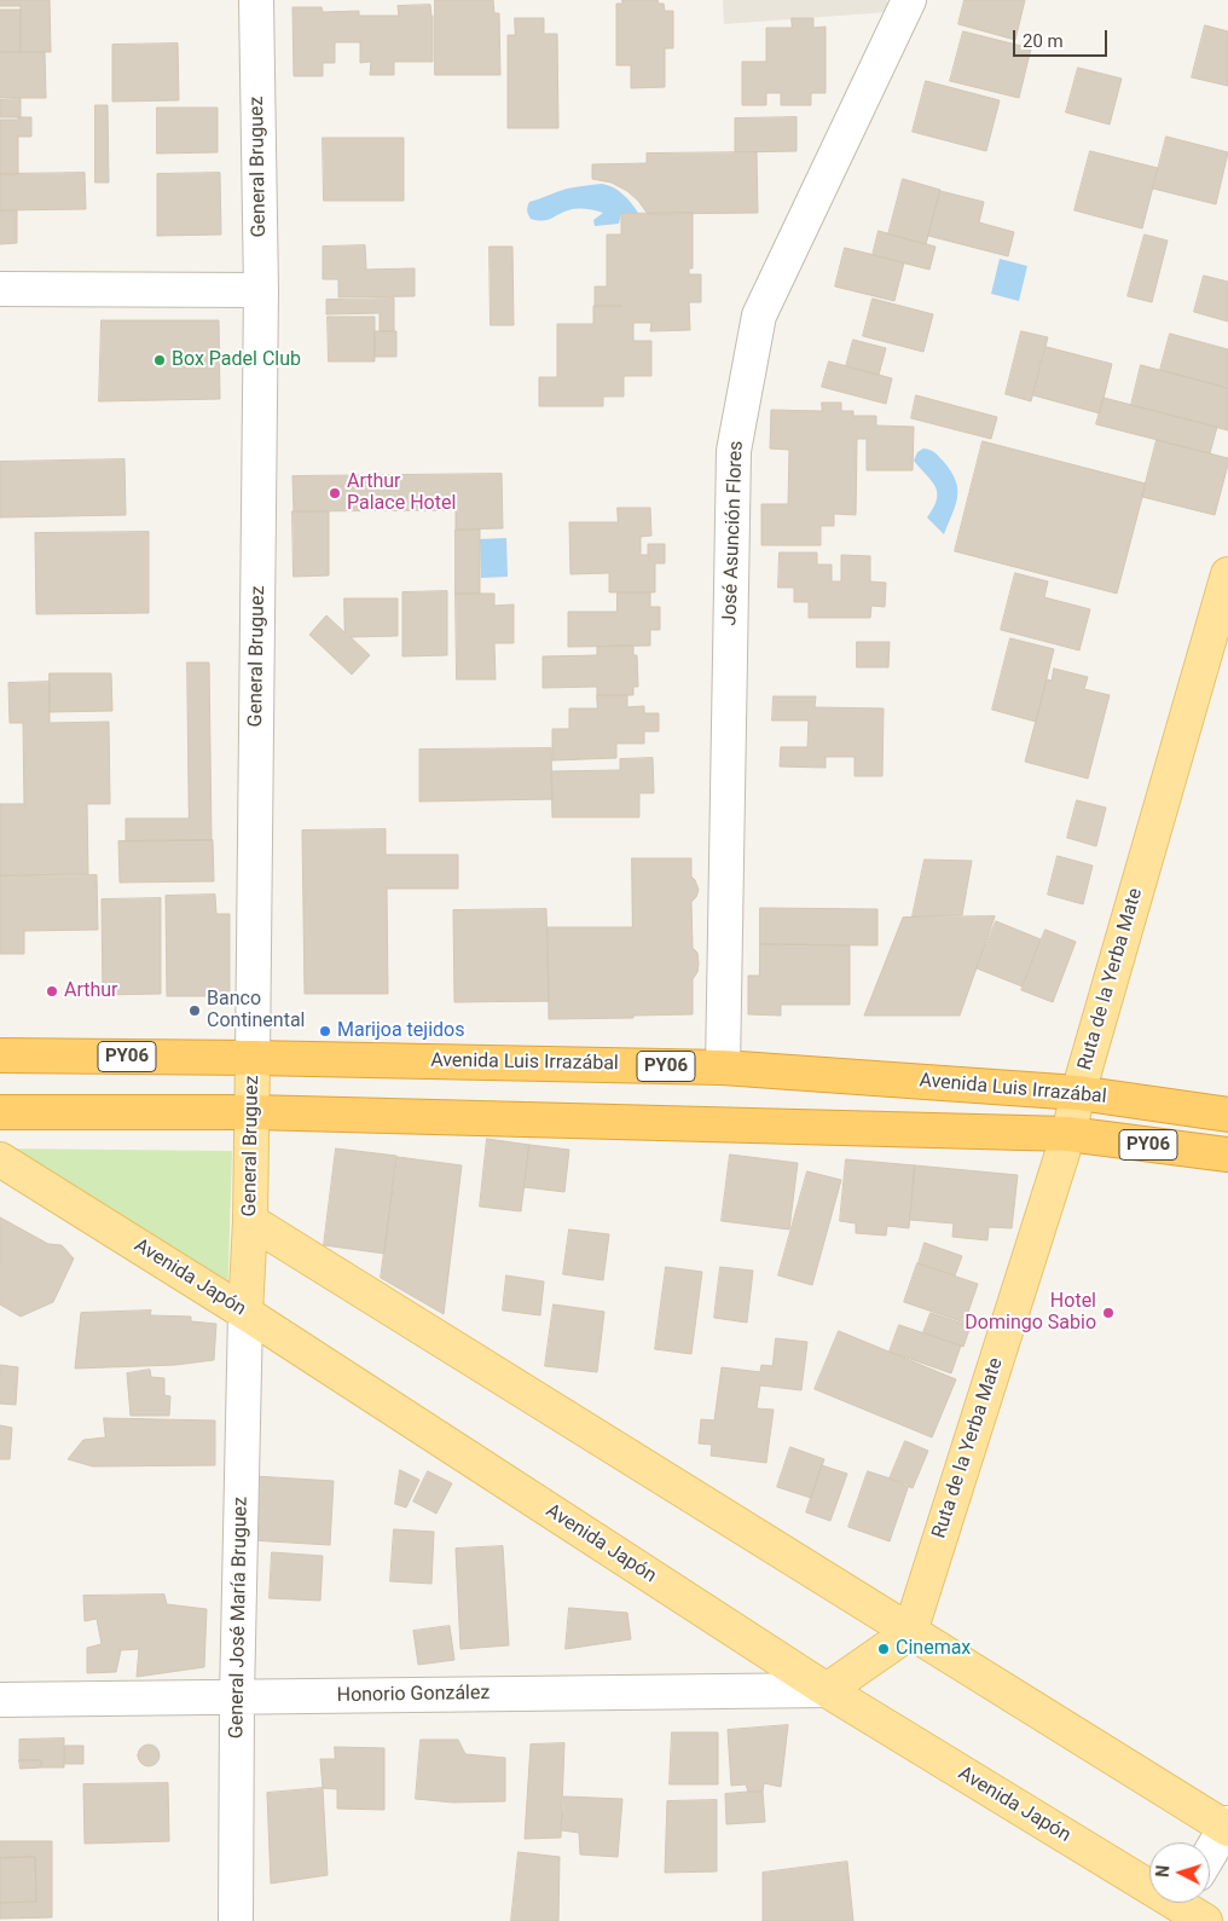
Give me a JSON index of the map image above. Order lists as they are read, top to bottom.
{
  "streets": {
    "highway": ["PY06", "Avenida Luis Irrazábal"],
    "main road": ["General Bruguez", "Ruta de la Yerba Mate", "Avenida Japón"],
    "street": ["José Asunción Flores", "General José María Bruguez", "Honorio González"]
  },
  "crossings": [
    ["General Bruguez", "Avenida Luis Irrazábal"],
    ["General Bruguez", "Avenida Japón"],
    ["General Bruguez", "General José María Bruguez"],
    ["José Asunción Flores", "Avenida Luis Irrazábal"],
    ["Ruta de la Yerba Mate", "Avenida Luis Irrazábal"],
    ["Avenida Japón", "General José María Bruguez"],
    ["Avenida Japón", "Honorio González"],
    ["General José María Bruguez", "Honorio González"]
  ],
  "places": [
    "Box Padel Club",
    "Arthur Palace Hotel",
    "Arthur",
    "Banco Continental",
    "Marijoa tejidos",
    "Hotel Domingo Sabio",
    "Cinemax"
  ],
  "scale_bar": "20 m",
  "north": "left"
}
